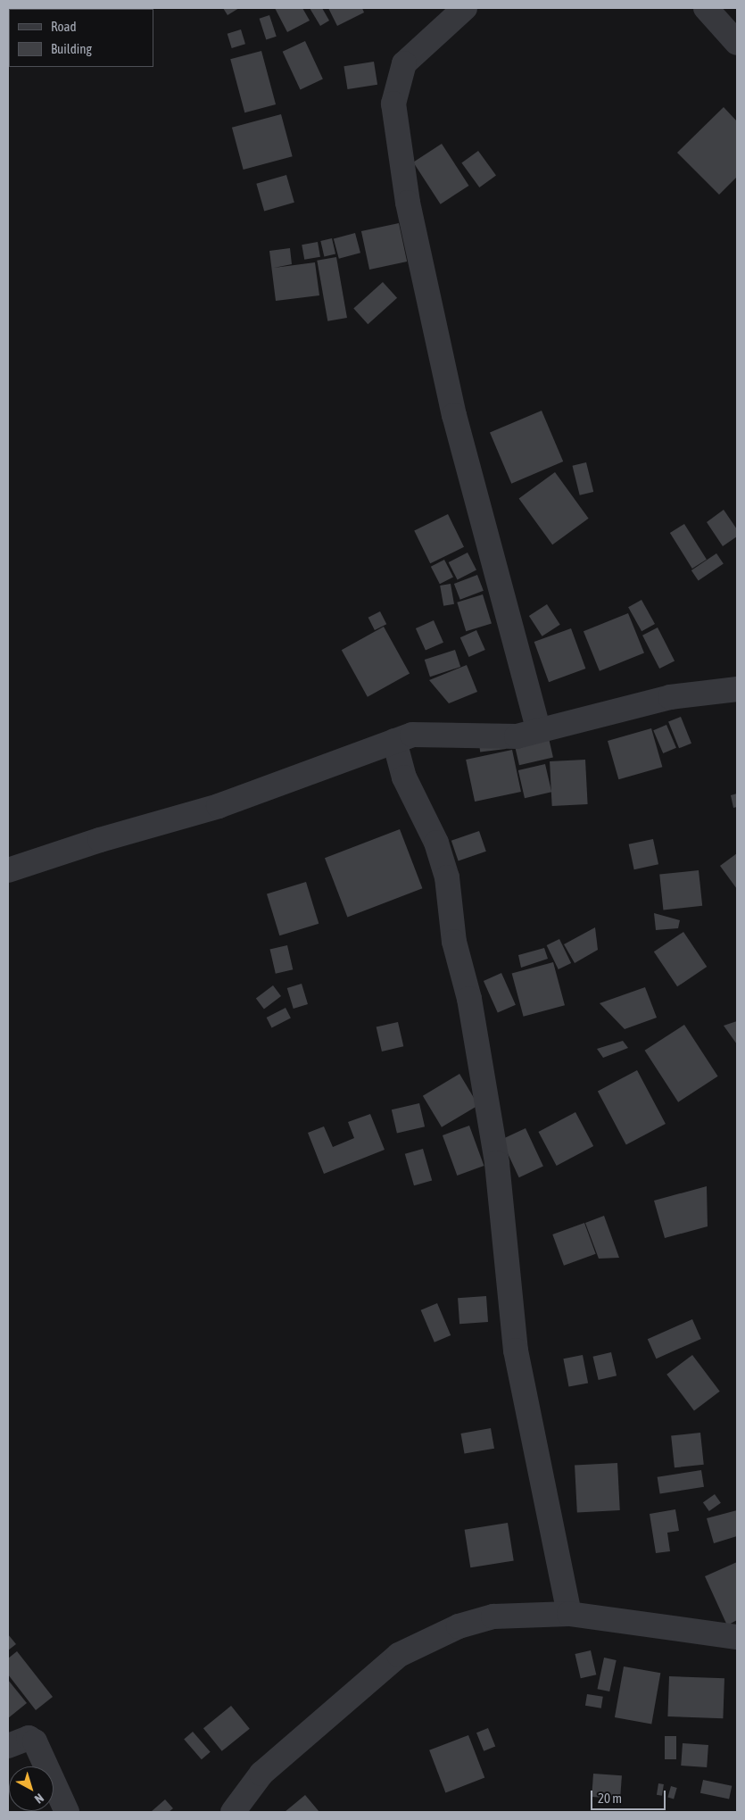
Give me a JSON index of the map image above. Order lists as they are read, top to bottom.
{
  "legend": ["Road", "Building"],
  "scale_bar": "20 m",
  "north": "bottom right"
}
